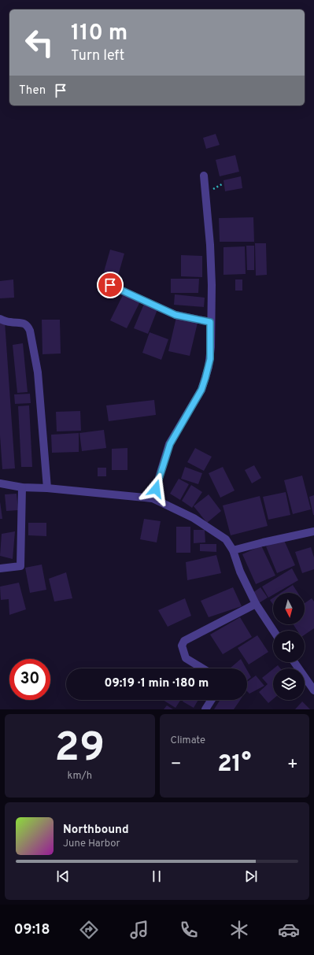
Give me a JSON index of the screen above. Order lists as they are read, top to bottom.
{
  "north": "bottom",
  "page": {
    "turn": ["110 m", "Turn left"],
    "then": "Then",
    "limit": "30",
    "trip": "09:19 · 1 min · 180 m",
    "tile": [
      ["29", "km/h"],
      "Climate"
    ],
    "heat": ["−", "21°", "+"],
    "song": ["Northbound", "June Harbor"],
    "tabs": "09:18"
  }
}
